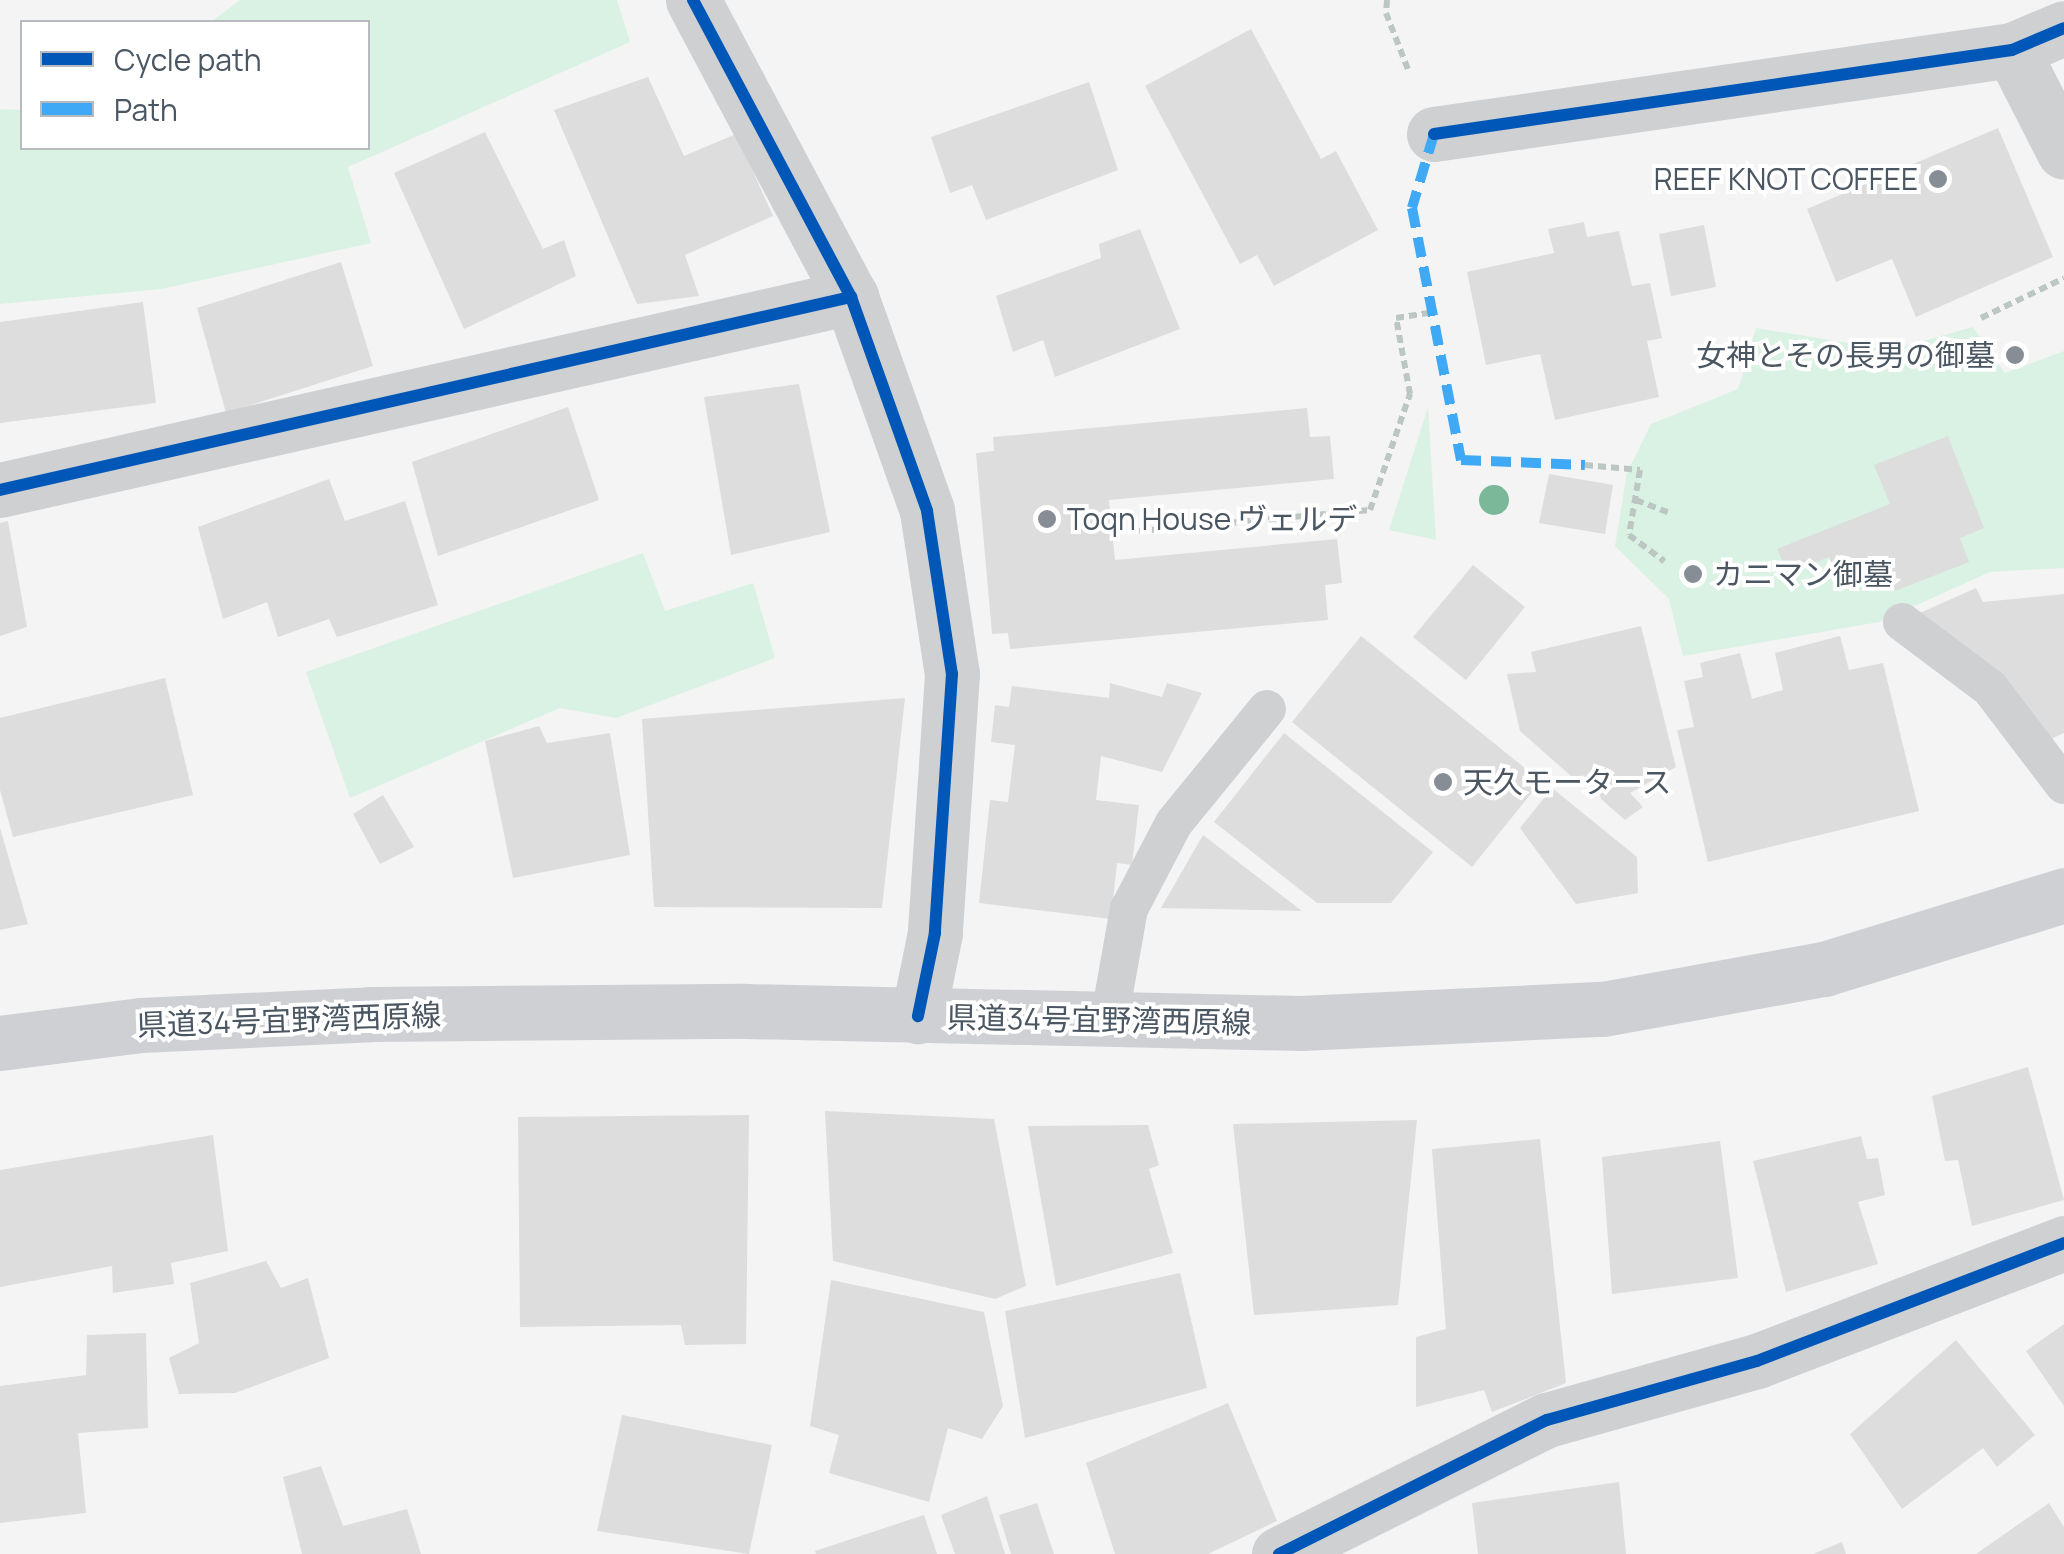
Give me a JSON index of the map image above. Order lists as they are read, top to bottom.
{
  "streets": {
    "main road": ["県道34号宜野湾西原線"]
  },
  "places": [
    "REEF KNOT COFFEE",
    "女神とその長男の御墓",
    "Toqn House ヴェルデ",
    "カニマン御墓",
    "天久モータース"
  ],
  "legend": ["Cycle path", "Path"]
}
